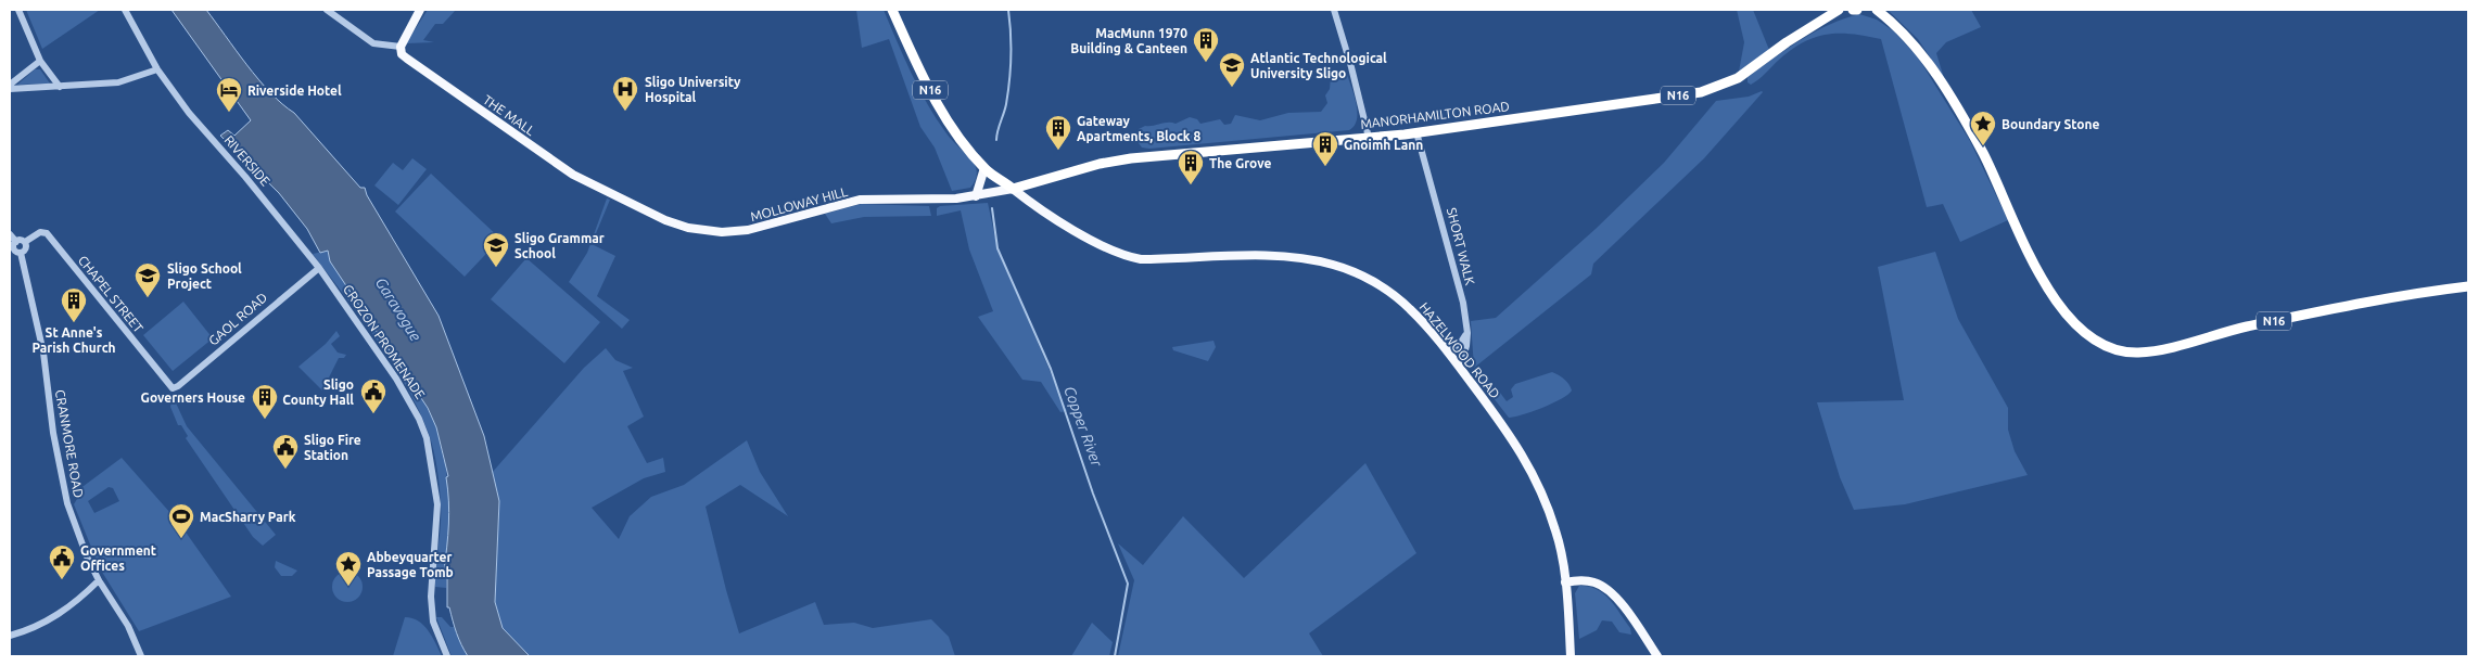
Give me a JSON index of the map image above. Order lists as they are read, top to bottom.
{
  "streets": {
    "highway": ["N16", "MANORHAMILTON ROAD"],
    "main road": ["THE MALL", "MOLLOWAY HILL", "HAZELWOOD ROAD"],
    "street": [
      "RIVERSIDE",
      "SHORT WALK",
      "CHAPEL STREET",
      "GAOL ROAD",
      "CROZON PROMENADE",
      "CRANMORE ROAD"
    ]
  },
  "crossings": [
    ["N16", "MANORHAMILTON ROAD"],
    ["N16", "MOLLOWAY HILL"],
    ["N16", "HAZELWOOD ROAD"],
    ["THE MALL", "MOLLOWAY HILL"],
    ["MANORHAMILTON ROAD", "MOLLOWAY HILL"],
    ["MANORHAMILTON ROAD", "SHORT WALK"],
    ["MANORHAMILTON ROAD", "HAZELWOOD ROAD"],
    ["RIVERSIDE", "GAOL ROAD"],
    ["RIVERSIDE", "CROZON PROMENADE"],
    ["MOLLOWAY HILL", "HAZELWOOD ROAD"],
    ["SHORT WALK", "HAZELWOOD ROAD"],
    ["CHAPEL STREET", "GAOL ROAD"],
    ["GAOL ROAD", "CROZON PROMENADE"]
  ],
  "water": ["Garavogue", "Copper River"],
  "places": {
    "building": [
      "MacMunn 1970 Building & Canteen",
      "Gateway Apartments, Block 8",
      "Gnoimh Lann",
      "The Grove",
      "St Anne's Parish Church",
      "Governers House"
    ],
    "school or university": ["Atlantic Technological University Sligo", "Sligo Grammar School", "Sligo School Project"],
    "hospital": ["Sligo University Hospital"],
    "hotel": ["Riverside Hotel"],
    "place": ["Boundary Stone", "Abbeyquarter Passage Tomb"],
    "public building": ["Sligo County Hall", "Sligo Fire Station", "Government Offices"],
    "sports": ["MacSharry Park"]
  }
}
